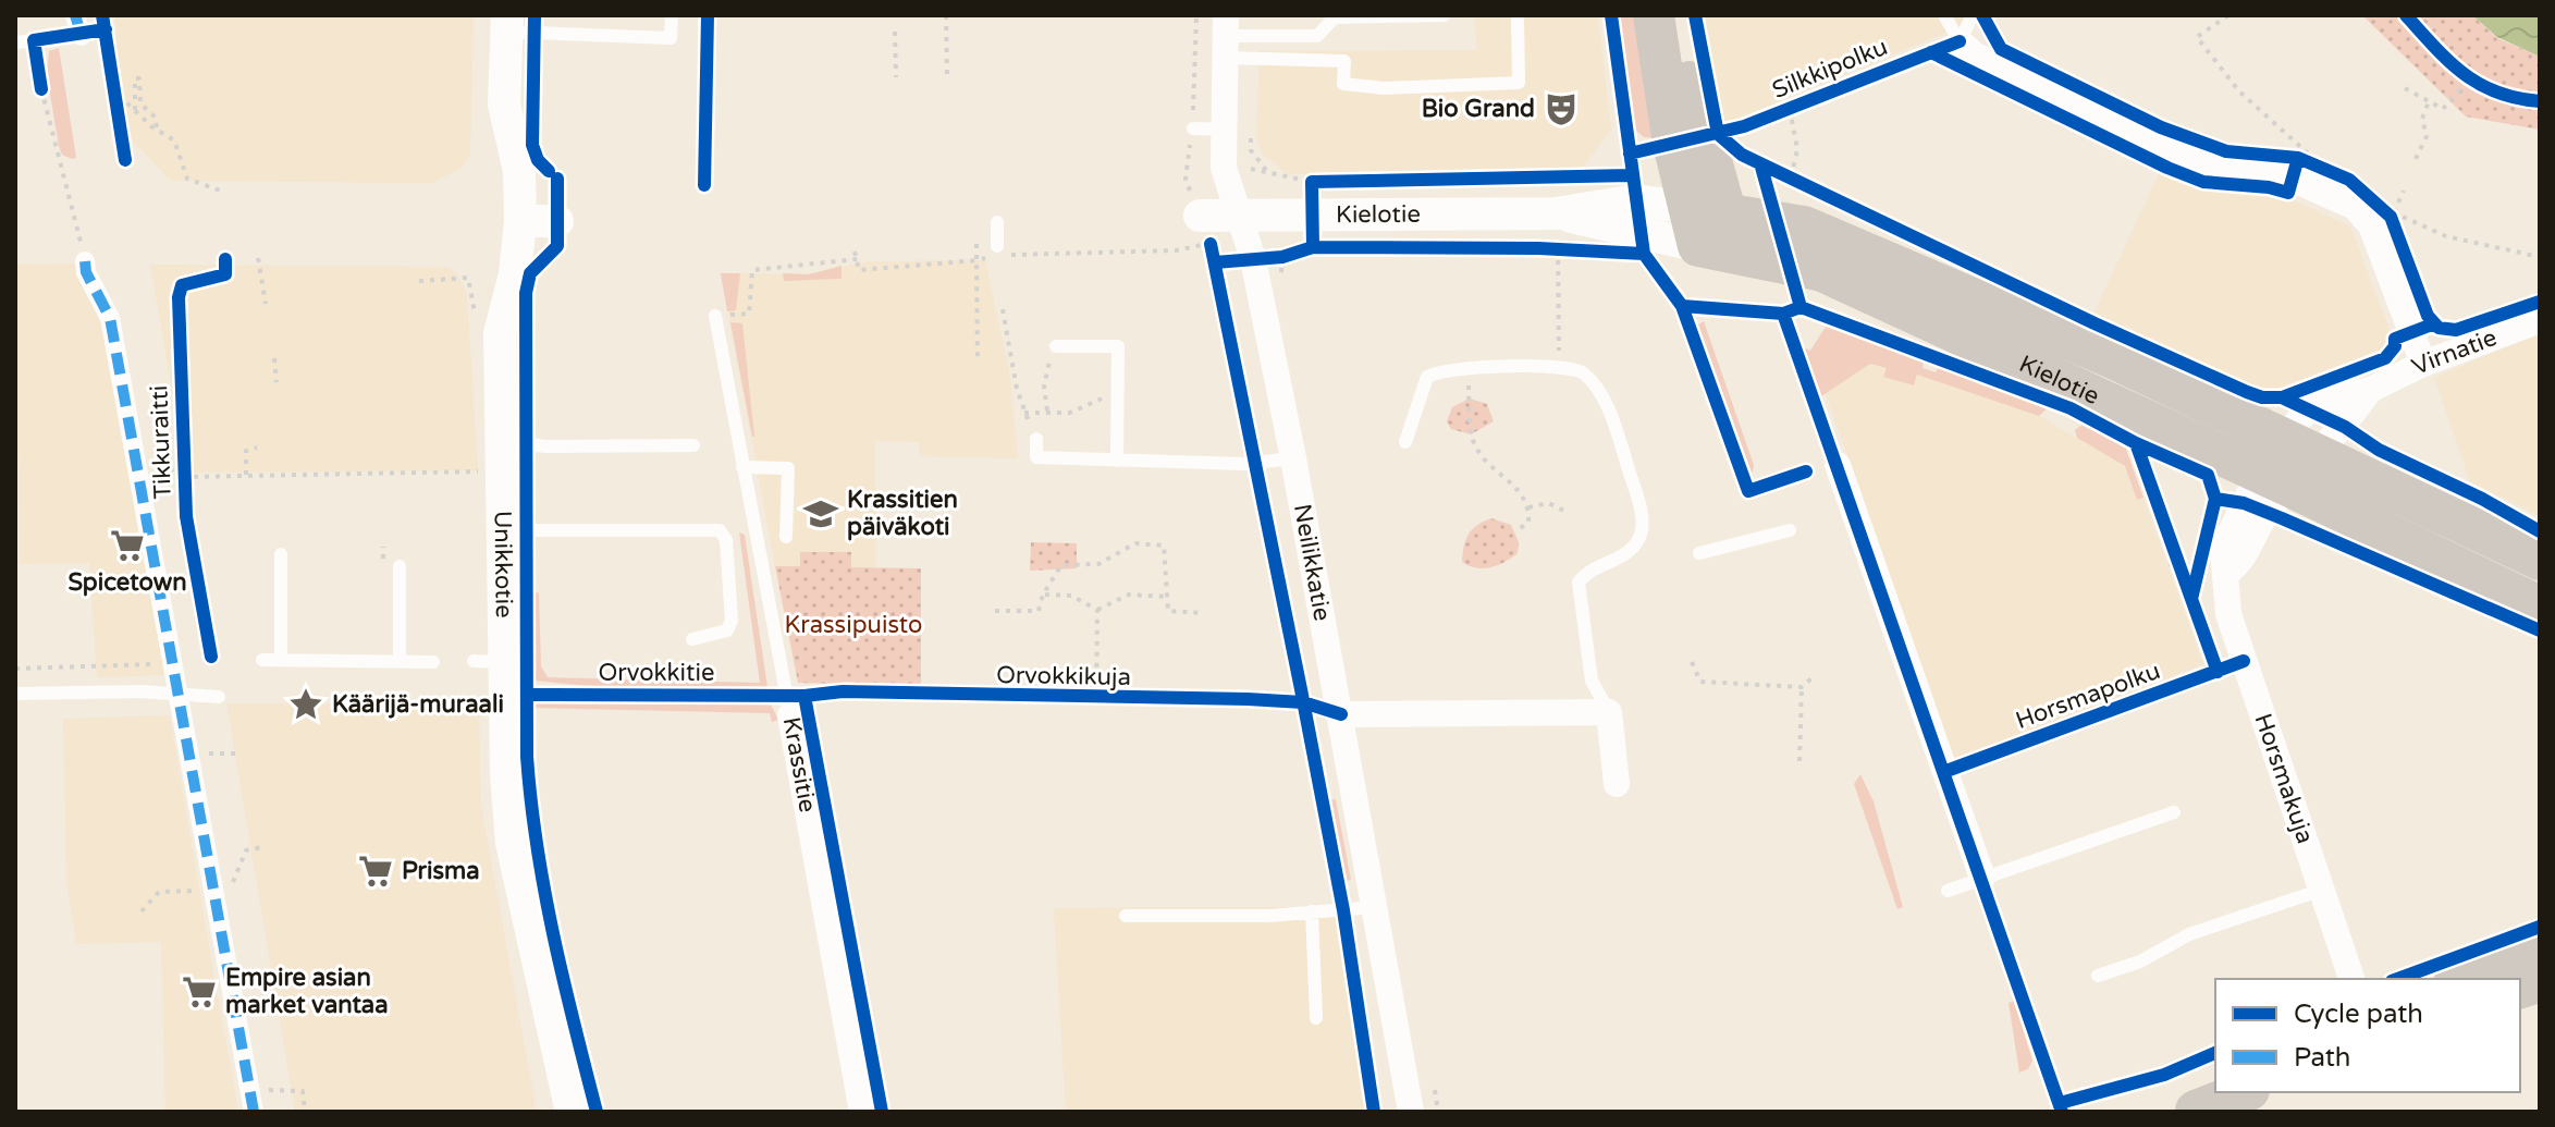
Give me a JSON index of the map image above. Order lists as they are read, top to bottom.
{
  "streets": {
    "main road": ["Kielotie"],
    "street": [
      "Virnatie",
      "Tikkuraitti",
      "Neilikkatie",
      "Unikkotie",
      "Krassitie",
      "Horsmakuja"
    ],
    "path": ["Orvokkikuja"],
    "cycle path": ["Silkkipolku", "Orvokkitie", "Horsmapolku"]
  },
  "crossings": [
    ["Kielotie", "Virnatie"],
    ["Kielotie", "Neilikkatie"],
    ["Kielotie", "Horsmakuja"],
    ["Virnatie", "Horsmakuja"]
  ],
  "parks": ["Krassipuisto"],
  "places": {
    "theatre": ["Bio Grand"],
    "school or university": ["Krassitien päiväkoti"],
    "supermarket": ["Spicetown", "Prisma", "Empire asian market vantaa"],
    "place": ["Käärijä-muraali"]
  },
  "legend": ["Cycle path", "Path"]
}
